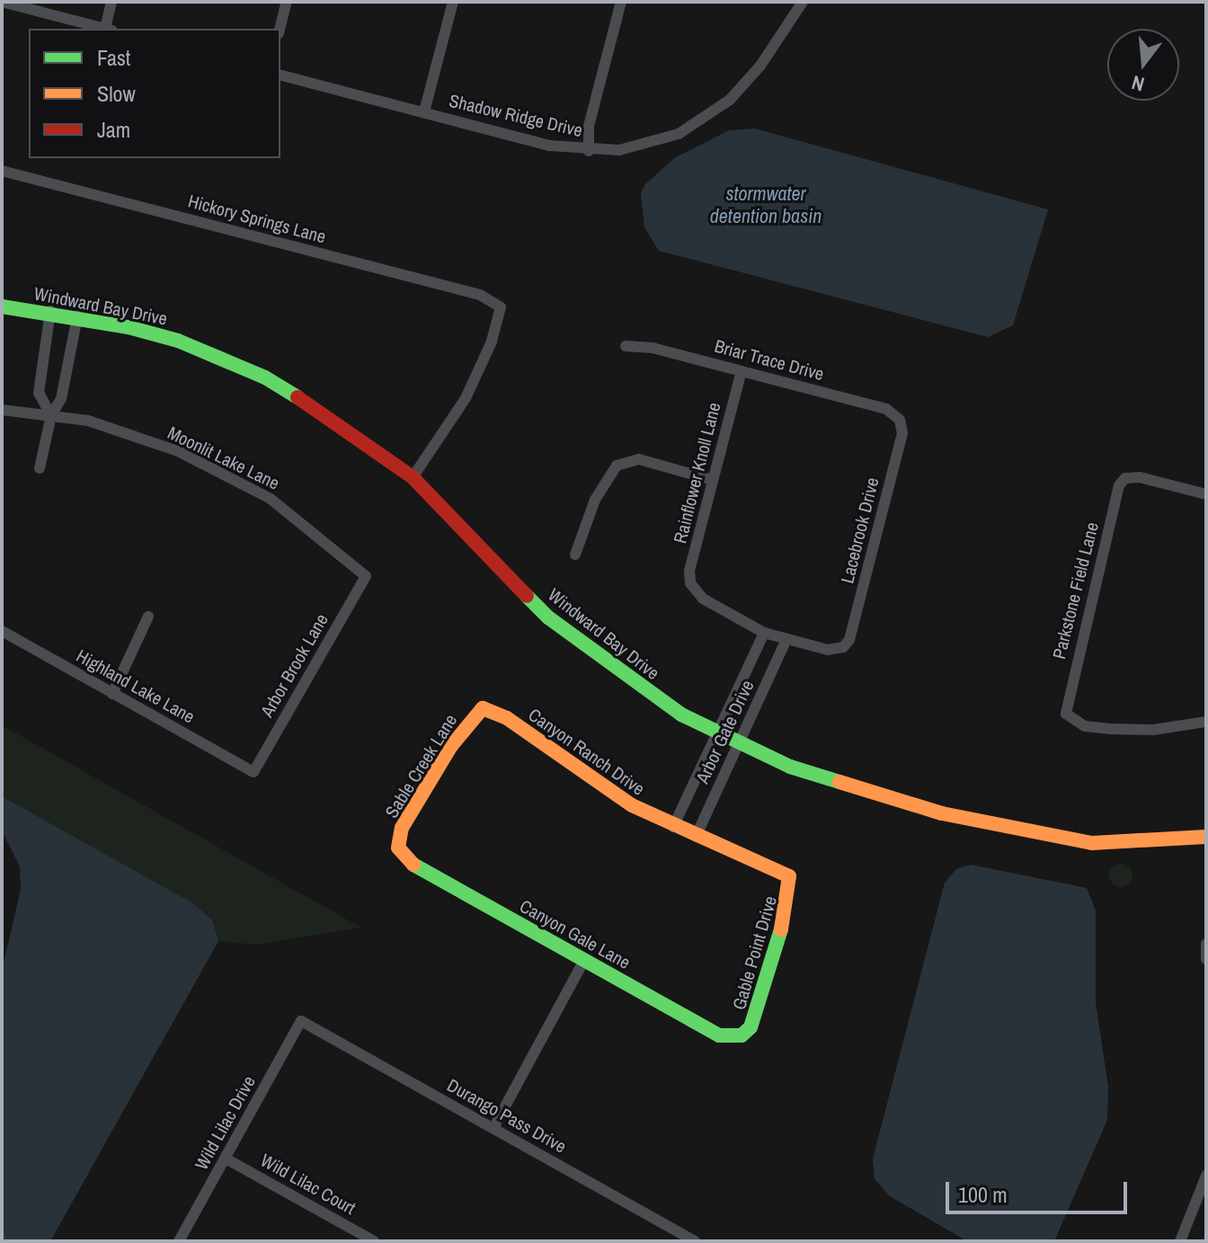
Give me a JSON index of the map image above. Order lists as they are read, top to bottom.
{
  "streets": {
    "street": [
      "Shadow Ridge Drive",
      "Hickory Springs Lane",
      "Windward Bay Drive",
      "Briar Trace Drive",
      "Moonlit Lake Lane",
      "Rainflower Knoll Lane",
      "Lacebrook Drive",
      "Parkstone Field Lane",
      "Arbor Brook Lane",
      "Highland Lake Lane",
      "Arbor Gate Drive",
      "Canyon Ranch Drive",
      "Sable Creek Lane",
      "Canyon Gale Lane",
      "Gable Point Drive",
      "Durango Pass Drive",
      "Wild Lilac Drive",
      "Wild Lilac Court"
    ]
  },
  "crossings": [
    ["Hickory Springs Lane", "Windward Bay Drive"],
    ["Windward Bay Drive", "Arbor Gate Drive"],
    ["Briar Trace Drive", "Rainflower Knoll Lane"],
    ["Briar Trace Drive", "Lacebrook Drive"],
    ["Moonlit Lake Lane", "Arbor Brook Lane"],
    ["Rainflower Knoll Lane", "Arbor Gate Drive"],
    ["Lacebrook Drive", "Arbor Gate Drive"],
    ["Arbor Brook Lane", "Highland Lake Lane"],
    ["Arbor Gate Drive", "Canyon Ranch Drive"],
    ["Canyon Ranch Drive", "Sable Creek Lane"],
    ["Canyon Ranch Drive", "Gable Point Drive"],
    ["Sable Creek Lane", "Canyon Gale Lane"],
    ["Canyon Gale Lane", "Gable Point Drive"],
    ["Durango Pass Drive", "Wild Lilac Drive"],
    ["Wild Lilac Drive", "Wild Lilac Court"]
  ],
  "water": ["stormwater detention basin"],
  "legend": ["Fast", "Slow", "Jam"],
  "scale_bar": "100 m",
  "north": "bottom"
}
